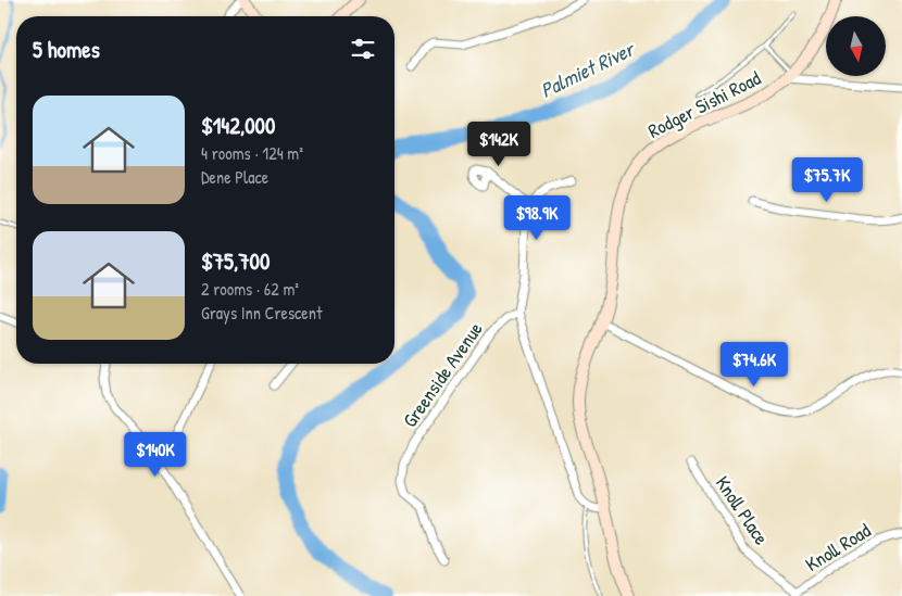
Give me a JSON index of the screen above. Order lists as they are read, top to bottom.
{
  "streets": {
    "main road": ["Rodger Sishi Road"],
    "street": ["Greenside Avenue", "Knoll Place", "Knoll Road"]
  },
  "crossings": [
    ["Knoll Place", "Knoll Road"]
  ],
  "water": ["Palmiet River"],
  "north": "bottom",
  "page": {
    "heading": "5 homes",
    "list": [
      {
        "name": "$142,000",
        "note": "4 rooms · 124 m² · Dene Place"
      },
      {
        "name": "$75,700",
        "note": "2 rooms · 62 m² · Grays Inn Crescent"
      }
    ],
    "price": [
      "$142K",
      "$75.7K",
      "$98.9K",
      "$74.6K",
      "$140K"
    ]
  }
}
